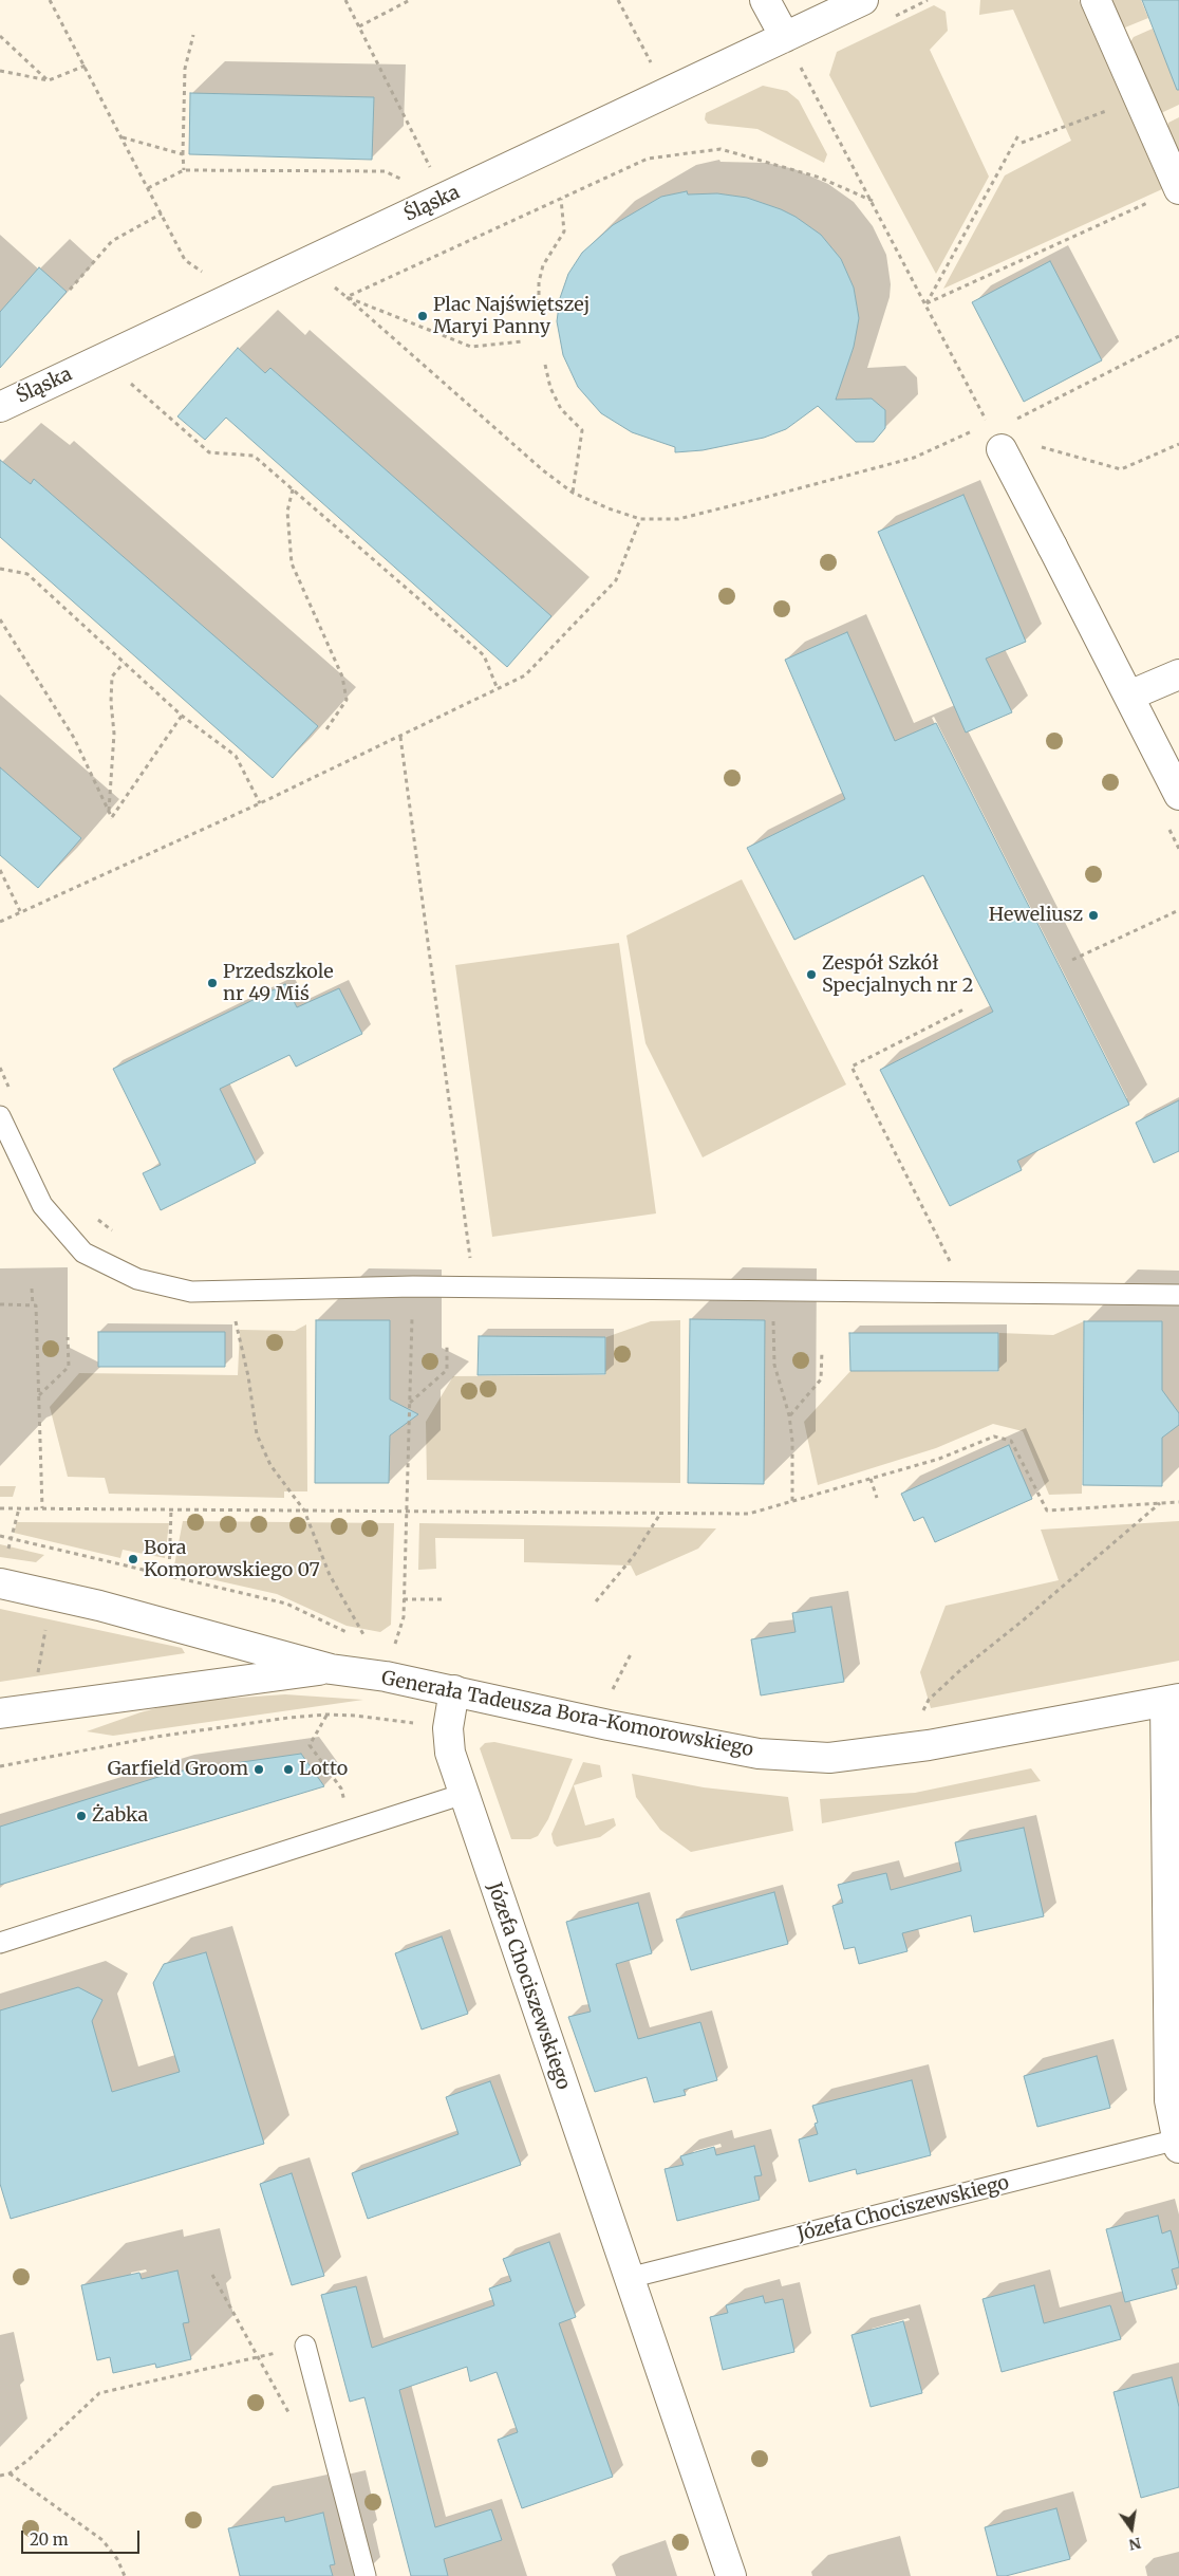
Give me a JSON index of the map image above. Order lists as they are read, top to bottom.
{
  "streets": {
    "street": ["Śląska", "Generała Tadeusza Bora-Komorowskiego", "Józefa Chociszewskiego"]
  },
  "crossings": [
    ["Generała Tadeusza Bora-Komorowskiego", "Józefa Chociszewskiego"]
  ],
  "places": [
    "Plac Najświętszej Maryi Panny",
    "Heweliusz",
    "Zespół Szkół Specjalnych nr 2",
    "Przedszkole nr 49 Miś",
    "Bora Komorowskiego 07",
    "Garfield Groom",
    "Lotto",
    "Żabka"
  ],
  "scale_bar": "20 m",
  "north": "bottom"
}
